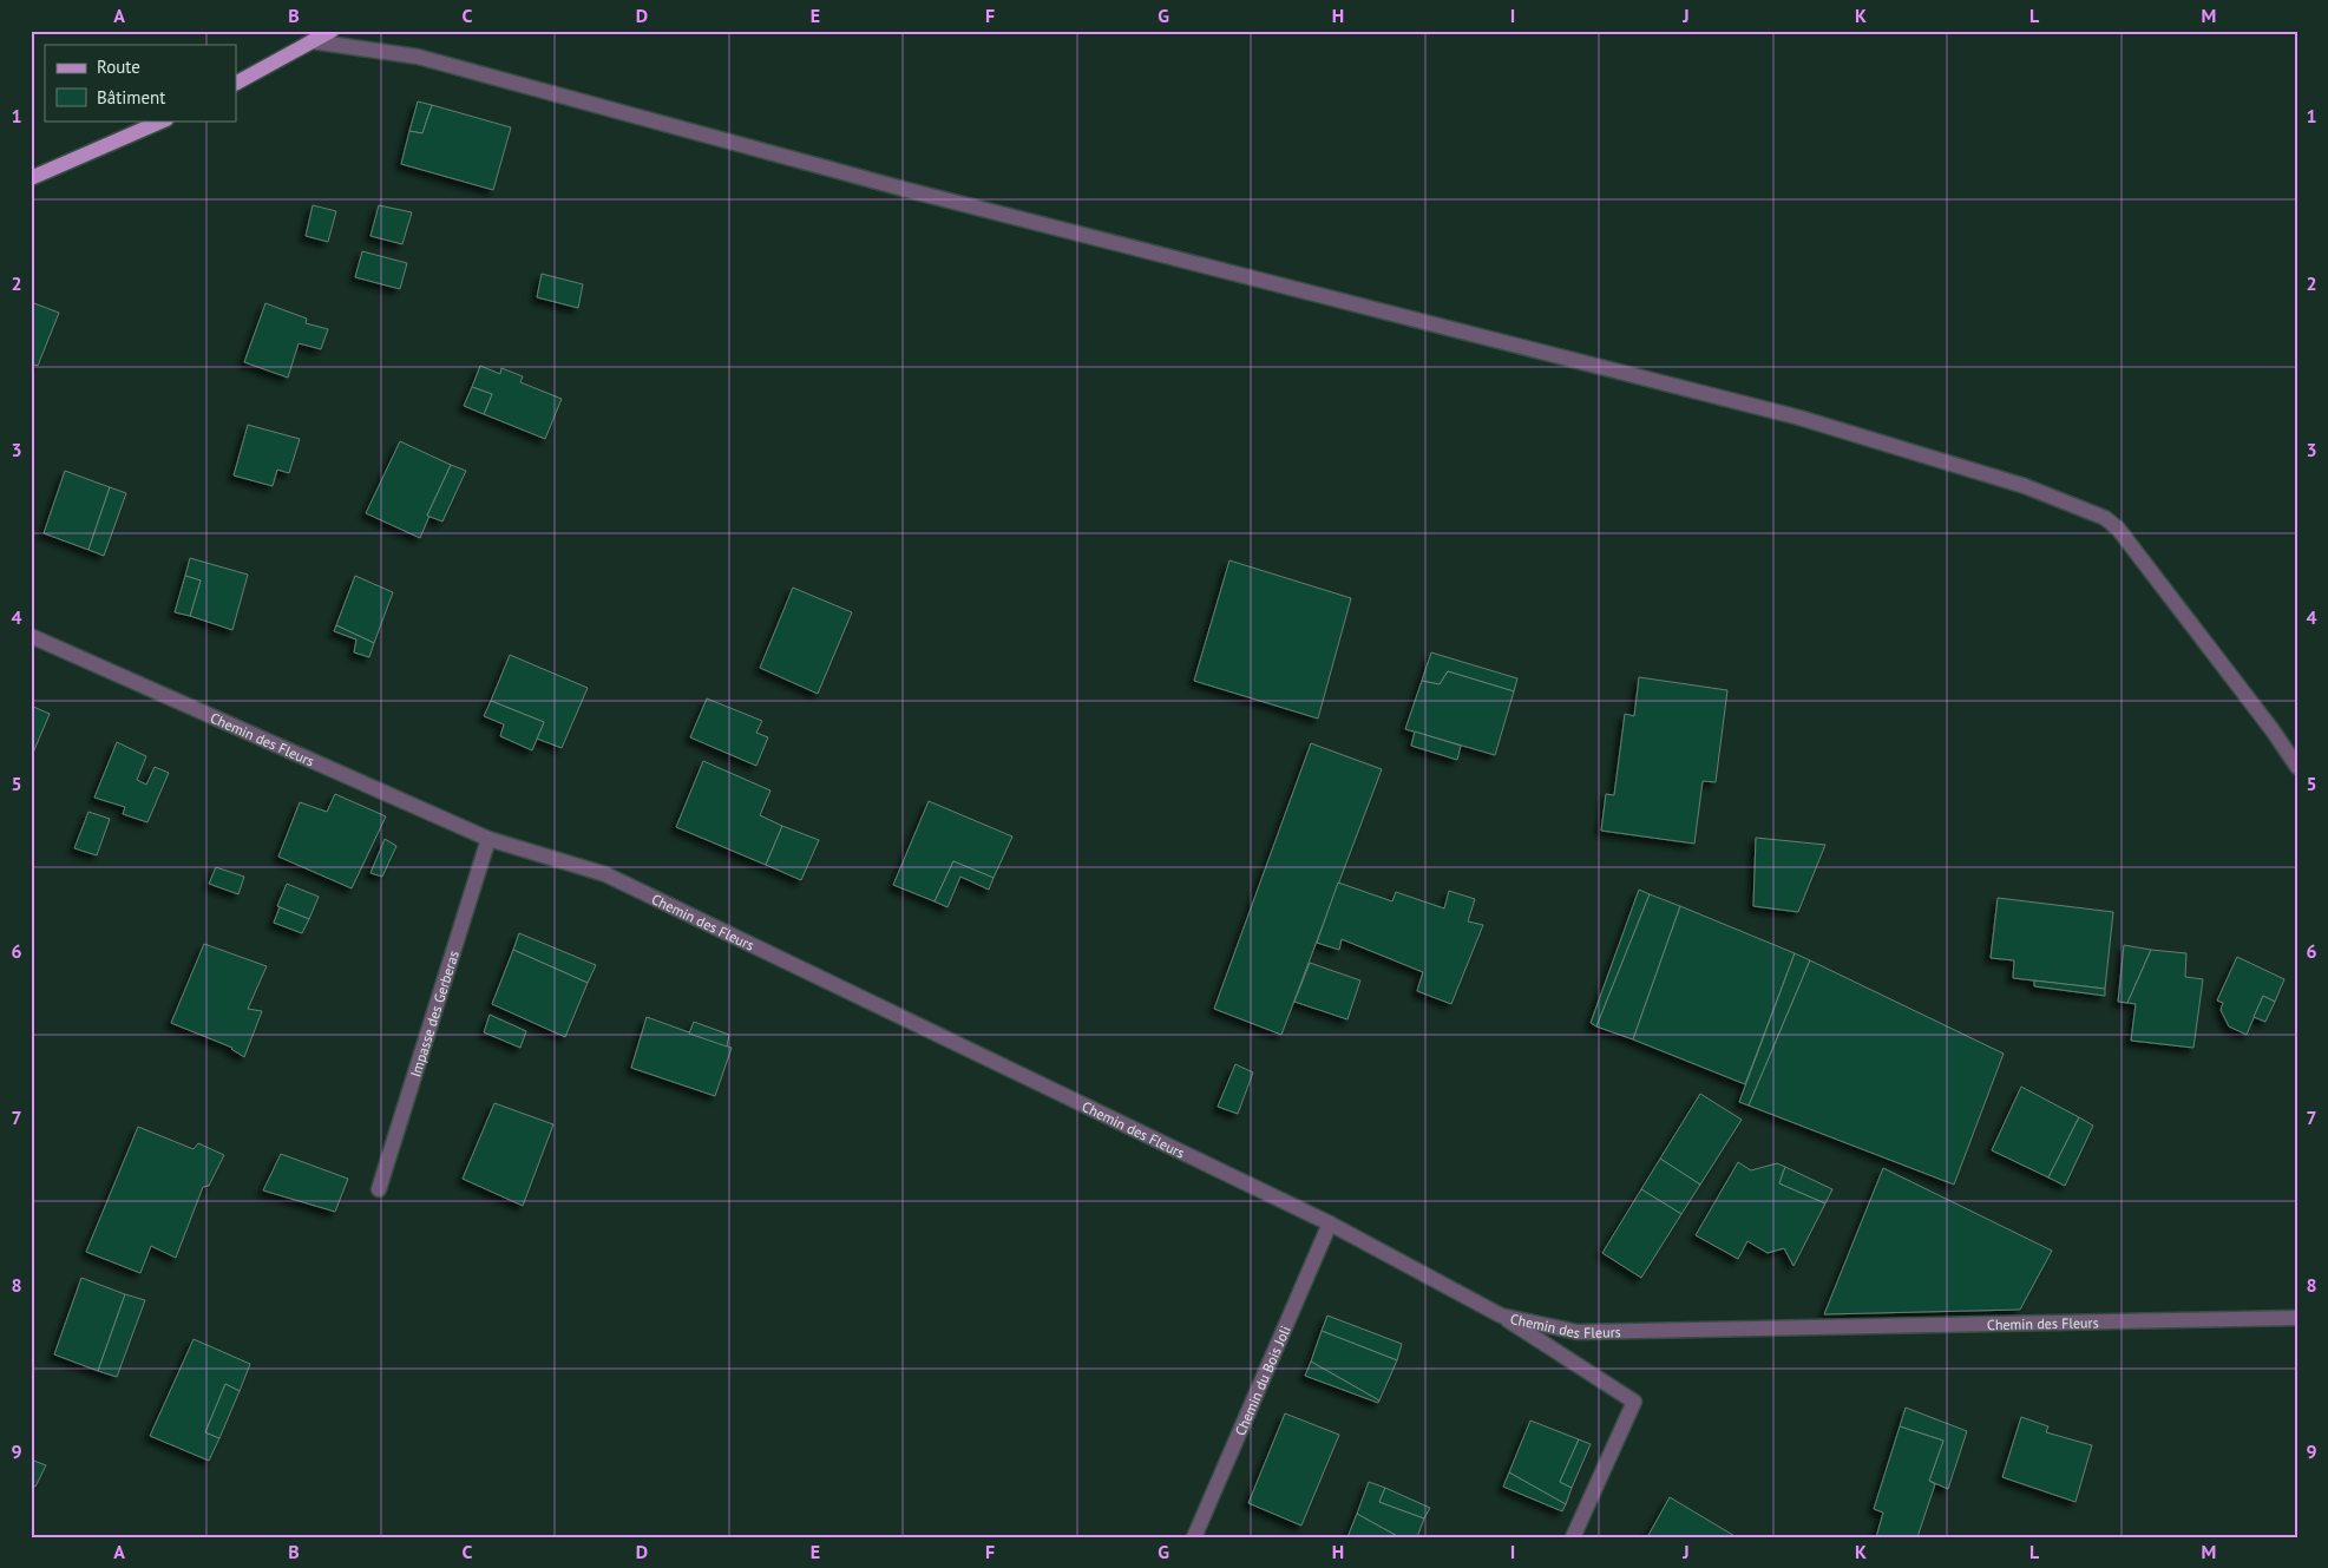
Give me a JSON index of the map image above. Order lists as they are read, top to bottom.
{
  "streets": {
    "street": ["Chemin des Fleurs", "Impasse des Gerberas", "Chemin du Bois Joli"]
  },
  "crossings": [
    ["Chemin des Fleurs", "Impasse des Gerberas"],
    ["Chemin des Fleurs", "Chemin du Bois Joli"]
  ],
  "legend": ["Route", "Bâtiment"],
  "grid": {
    "columns": [
      "A",
      "B",
      "C",
      "D",
      "E",
      "F",
      "G",
      "H",
      "I",
      "J",
      "K",
      "L",
      "M"
    ],
    "rows": [
      "1",
      "2",
      "3",
      "4",
      "5",
      "6",
      "7",
      "8",
      "9"
    ]
  }
}
